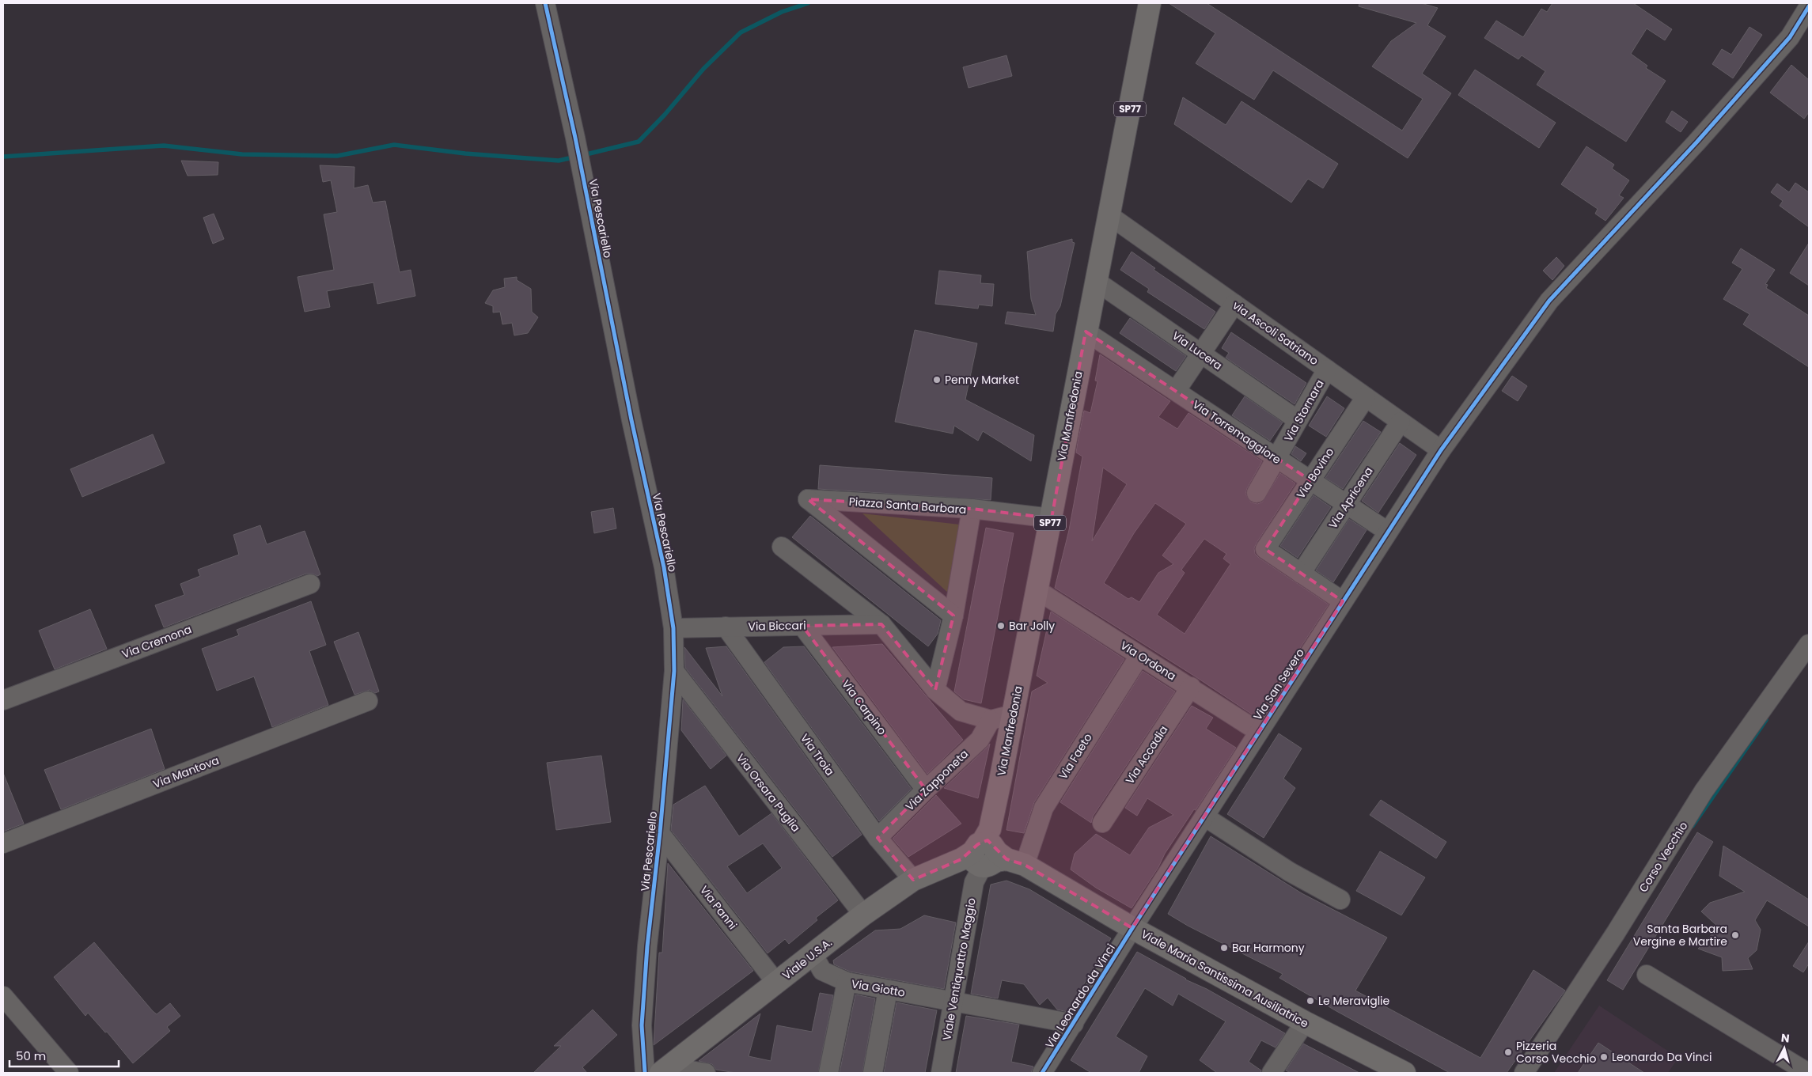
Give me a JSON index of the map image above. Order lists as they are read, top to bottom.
{
  "streets": {
    "main road": [
      "SP77",
      "Via Manfredonia",
      "Viale U.S.A.",
      "Viale Maria Santissima Ausiliatrice"
    ],
    "street": [
      "Via Pescariello",
      "via Ascoli Satriano",
      "Via Lucera",
      "Via Stornara",
      "Via Torremaggiore",
      "Via Bovino",
      "Via Apricena",
      "Piazza Santa Barbara",
      "Via Biccari",
      "Via Cremona",
      "Via Ordona",
      "Via San Severo",
      "Via Carpino",
      "Via Troia",
      "Via Accadia",
      "Via Faeto",
      "Via Mantova",
      "Via Zapponeta",
      "Via Orsara Puglia",
      "Corso Vecchio",
      "Via Panni",
      "Viale Ventiquattro Maggio",
      "Via Giotto",
      "Via Leonardo da Vinci"
    ]
  },
  "crossings": [
    ["Via Pescariello", "Via Biccari"],
    ["Via Pescariello", "Via Orsara Puglia"],
    ["Via Pescariello", "Via Panni"],
    ["via Ascoli Satriano", "Via Stornara"],
    ["via Ascoli Satriano", "Via Manfredonia"],
    ["via Ascoli Satriano", "Via Bovino"],
    ["via Ascoli Satriano", "Via Apricena"],
    ["via Ascoli Satriano", "Via San Severo"],
    ["Via Lucera", "Via Stornara"],
    ["Via Lucera", "Via Manfredonia"],
    ["Via Stornara", "Via Torremaggiore"],
    ["Via Manfredonia", "Via Torremaggiore"],
    ["Via Manfredonia", "Via Ordona"],
    ["Via Manfredonia", "Via Faeto"],
    ["Via Manfredonia", "Viale U.S.A."],
    ["Via Manfredonia", "Viale Ventiquattro Maggio"],
    ["Via Manfredonia", "Viale Maria Santissima Ausiliatrice"],
    ["Via Torremaggiore", "Via Bovino"],
    ["Via Torremaggiore", "Via Apricena"],
    ["Via Torremaggiore", "Via San Severo"],
    ["Via Bovino", "Via Apricena"],
    ["Via Biccari", "Via Carpino"],
    ["Via Biccari", "Via Troia"],
    ["Via Ordona", "Via San Severo"],
    ["Via Ordona", "Via Accadia"],
    ["Via Ordona", "Via Faeto"],
    ["Via San Severo", "Viale Maria Santissima Ausiliatrice"],
    ["Via San Severo", "Via Leonardo da Vinci"],
    ["Via Carpino", "Via Zapponeta"],
    ["Via Troia", "Via Zapponeta"],
    ["Via Troia", "Viale U.S.A."],
    ["Via Faeto", "Viale U.S.A."],
    ["Via Faeto", "Viale Ventiquattro Maggio"],
    ["Via Faeto", "Viale Maria Santissima Ausiliatrice"],
    ["Via Orsara Puglia", "Viale U.S.A."],
    ["Via Panni", "Viale U.S.A."],
    ["Viale U.S.A.", "Viale Ventiquattro Maggio"],
    ["Viale U.S.A.", "Viale Maria Santissima Ausiliatrice"],
    ["Viale U.S.A.", "Via Giotto"],
    ["Viale Ventiquattro Maggio", "Viale Maria Santissima Ausiliatrice"],
    ["Viale Ventiquattro Maggio", "Via Giotto"],
    ["Viale Maria Santissima Ausiliatrice", "Via Leonardo da Vinci"],
    ["Via Giotto", "Via Leonardo da Vinci"]
  ],
  "places": [
    "Penny Market",
    "Bar Jolly",
    "Santa Barbara Vergine e Martire",
    "Bar Harmony",
    "Le Meraviglie",
    "Pizzeria Corso Vecchio",
    "Leonardo Da Vinci"
  ],
  "scale_bar": "50 m",
  "north": "top"
}
